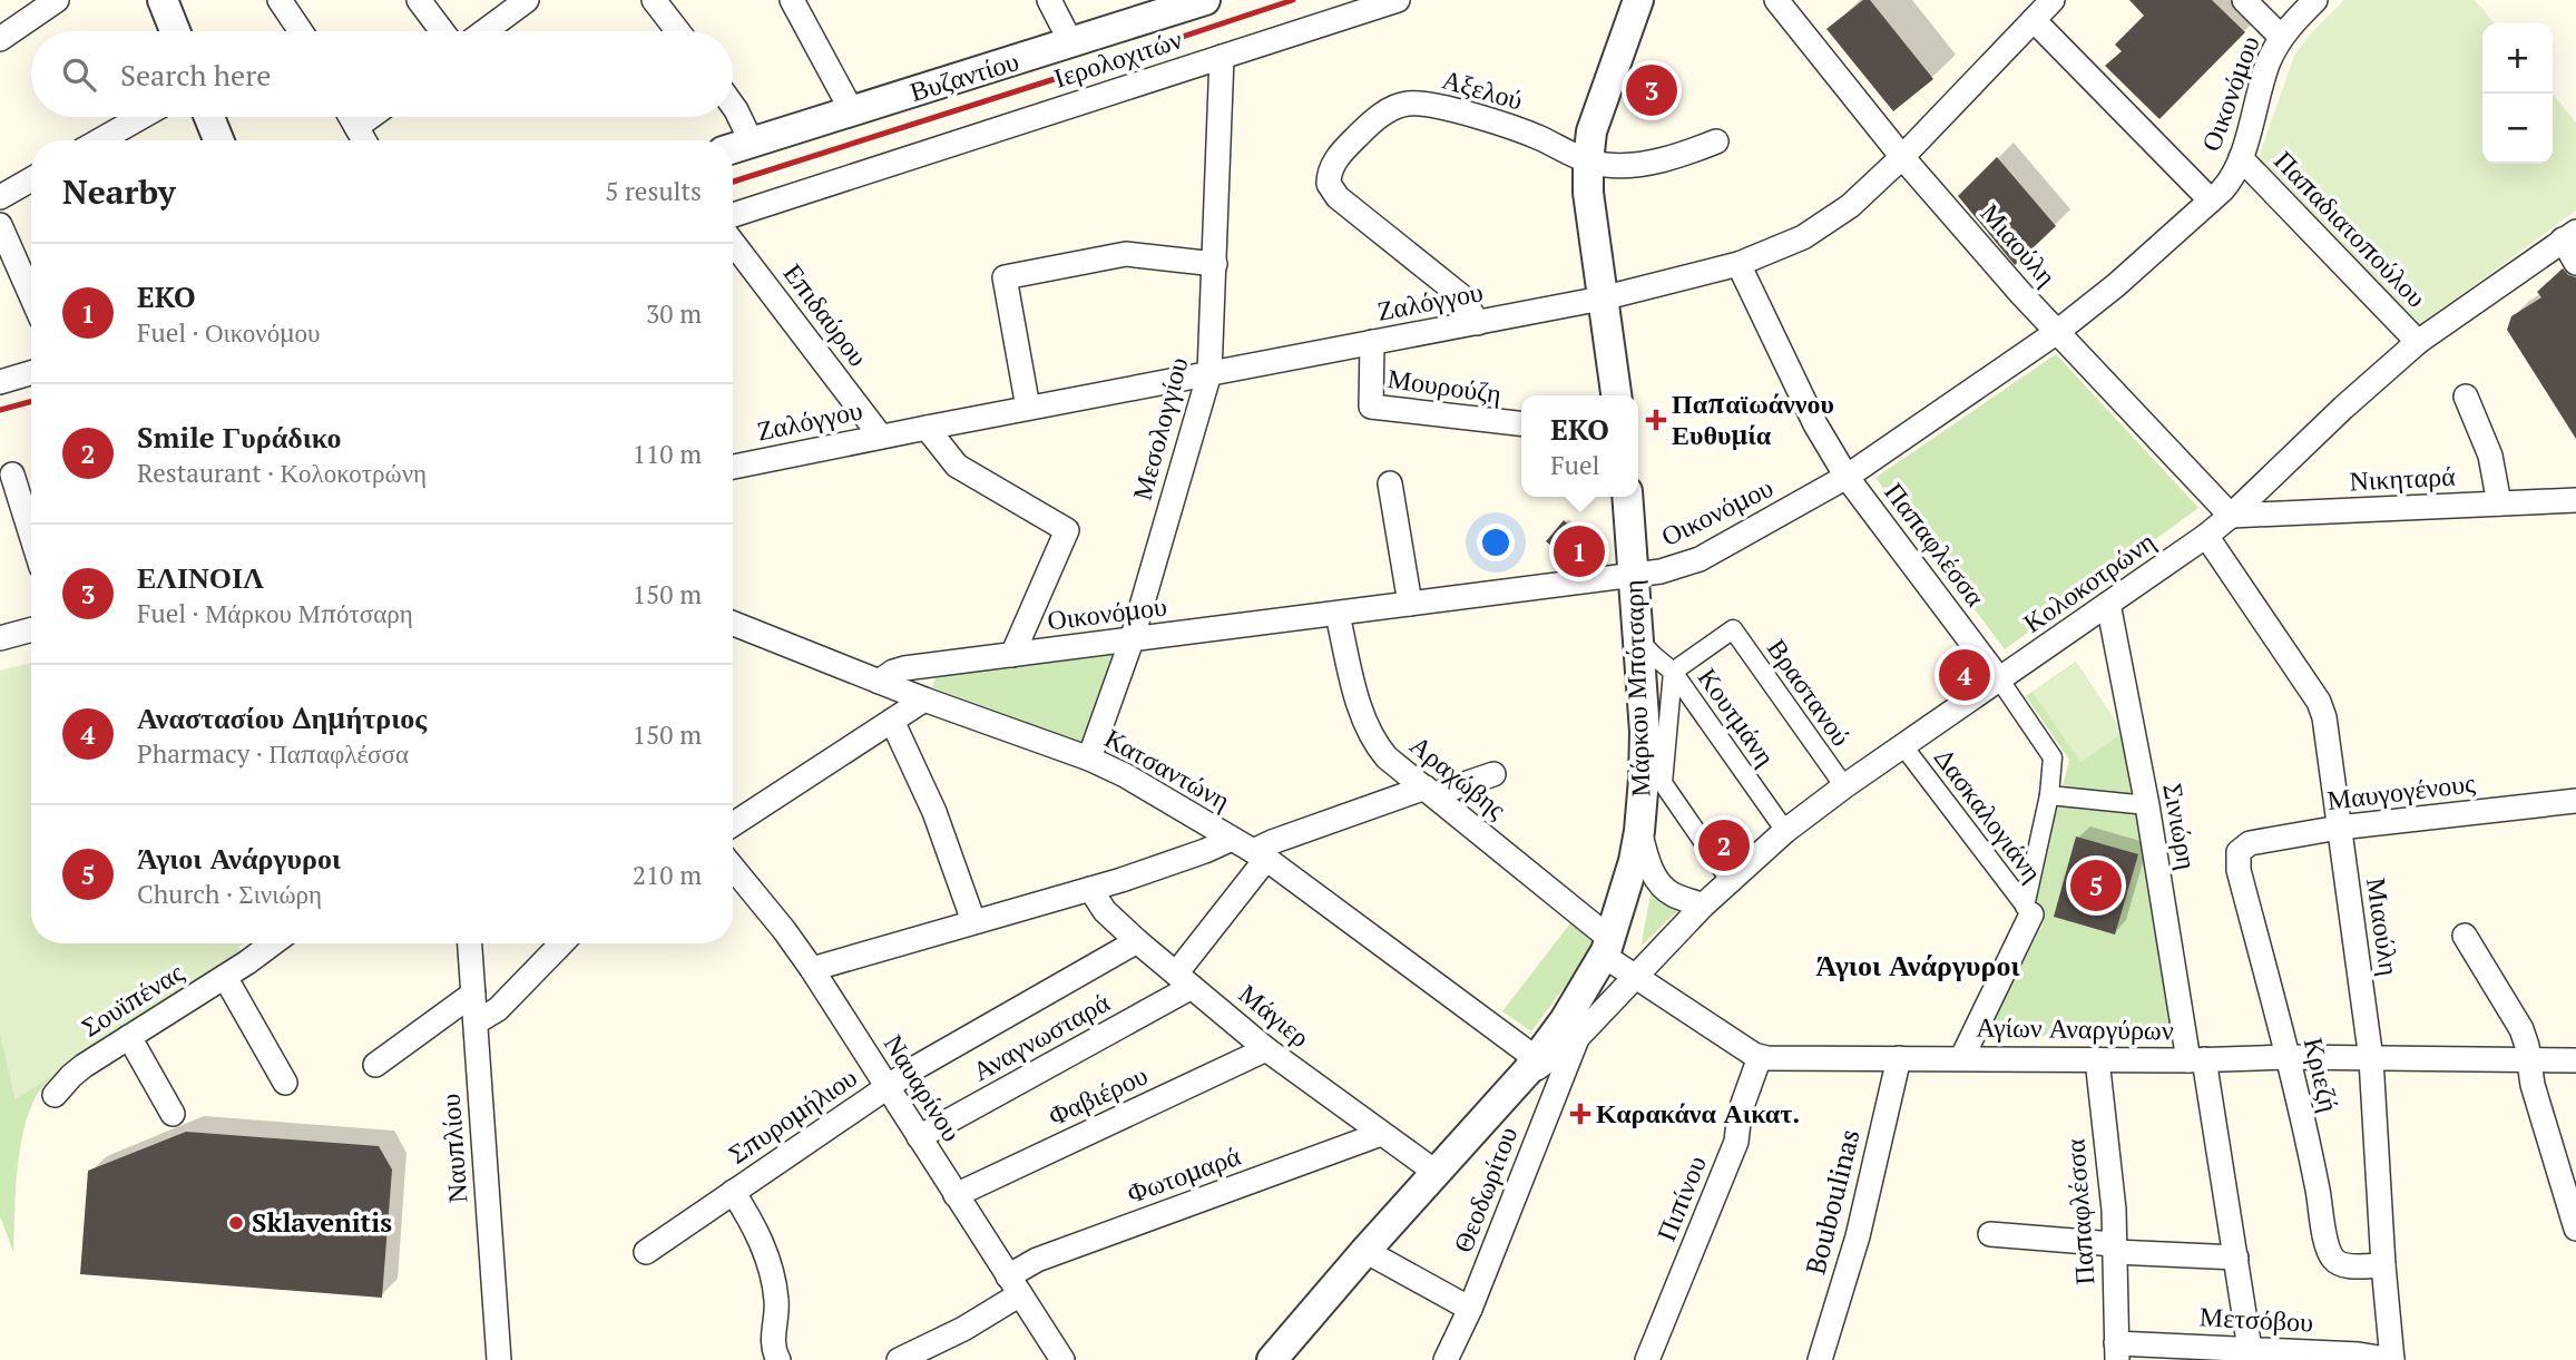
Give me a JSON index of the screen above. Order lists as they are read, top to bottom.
{
  "streets": {
    "street": [
      "Ιερολοχιτών",
      "Βυζαντίου",
      "Αξελού",
      "Οικονόμου",
      "Παπαδιατοπούλου",
      "Μιαούλη",
      "Ζαλόγγου",
      "Επιδαύρου",
      "Μουρούζη",
      "Μεσολογγίου",
      "Νικηταρά",
      "Παπαφλέσσα",
      "Κολοκοτρώνη",
      "Μάρκου Μπότσαρη",
      "Βραστανού",
      "Κουτμάνη",
      "Κατσαντώνη",
      "Αραχώβης",
      "Μαυγογένους",
      "Δασκαλογιάνη",
      "Σινιώρη",
      "Σουϊπένας",
      "Μάγιερ",
      "Αγίων Αναργύρων",
      "Αναγνωσταρά",
      "Κριεζή",
      "Ναυαρίνου",
      "Φαβιέρου",
      "Σπυρομήλιου",
      "Ναυπλίου",
      "Φωτομαρά",
      "Θεοδωρίτου",
      "Πιπίνου",
      "Bouboulinas",
      "Μετσόβου"
    ]
  },
  "crossings": [
    ["Ιερολοχιτών", "Μεσολογγίου"],
    ["Αξελού", "Ζαλόγγου"],
    ["Οικονόμου", "Παπαδιατοπούλου"],
    ["Οικονόμου", "Μιαούλη"],
    ["Οικονόμου", "Μεσολογγίου"],
    ["Οικονόμου", "Παπαφλέσσα"],
    ["Οικονόμου", "Μάρκου Μπότσαρη"],
    ["Οικονόμου", "Κατσαντώνη"],
    ["Οικονόμου", "Αραχώβης"],
    ["Παπαδιατοπούλου", "Κολοκοτρώνη"],
    ["Μιαούλη", "Ζαλόγγου"],
    ["Μιαούλη", "Νικηταρά"],
    ["Μιαούλη", "Κολοκοτρώνη"],
    ["Μιαούλη", "Μαυγογένους"],
    ["Μιαούλη", "Αγίων Αναργύρων"],
    ["Μιαούλη", "Κριεζή"],
    ["Μιαούλη", "Μετσόβου"],
    ["Ζαλόγγου", "Επιδαύρου"],
    ["Ζαλόγγου", "Μουρούζη"],
    ["Ζαλόγγου", "Μεσολογγίου"],
    ["Ζαλόγγου", "Παπαφλέσσα"],
    ["Μεσολογγίου", "Κατσαντώνη"],
    ["Νικηταρά", "Κολοκοτρώνη"],
    ["Παπαφλέσσα", "Κολοκοτρώνη"],
    ["Παπαφλέσσα", "Δασκαλογιάνη"],
    ["Παπαφλέσσα", "Αγίων Αναργύρων"],
    ["Παπαφλέσσα", "Μετσόβου"],
    ["Κολοκοτρώνη", "Μάρκου Μπότσαρη"],
    ["Κολοκοτρώνη", "Βραστανού"],
    ["Κολοκοτρώνη", "Κουτμάνη"],
    ["Κολοκοτρώνη", "Δασκαλογιάνη"],
    ["Κολοκοτρώνη", "Σινιώρη"],
    ["Μάρκου Μπότσαρη", "Κουτμάνη"],
    ["Μάρκου Μπότσαρη", "Κατσαντώνη"],
    ["Μάρκου Μπότσαρη", "Αραχώβης"],
    ["Μάρκου Μπότσαρη", "Μάγιερ"],
    ["Μάρκου Μπότσαρη", "Θεοδωρίτου"],
    ["Βραστανού", "Κουτμάνη"],
    ["Κατσαντώνη", "Αναγνωσταρά"],
    ["Αραχώβης", "Αναγνωσταρά"],
    ["Μαυγογένους", "Κριεζή"],
    ["Σινιώρη", "Αγίων Αναργύρων"],
    ["Σινιώρη", "Μετσόβου"],
    ["Μάγιερ", "Αναγνωσταρά"],
    ["Μάγιερ", "Φαβιέρου"],
    ["Μάγιερ", "Σπυρομήλιου"],
    ["Μάγιερ", "Φωτομαρά"],
    ["Αγίων Αναργύρων", "Κριεζή"],
    ["Αγίων Αναργύρων", "Πιπίνου"],
    ["Αγίων Αναργύρων", "Bouboulinas"],
    ["Αναγνωσταρά", "Ναυαρίνου"],
    ["Ναυαρίνου", "Φαβιέρου"],
    ["Ναυαρίνου", "Σπυρομήλιου"],
    ["Ναυαρίνου", "Φωτομαρά"]
  ],
  "districts": ["Άγιοι Ανάργυροι"],
  "places": {
    "health": ["Παπαϊωάννου Ευθυμία", "Καρακάνα Αικατ."],
    "other": ["Sklavenitis"]
  },
  "page": {
    "map_buttons": ["+", "−"],
    "search": "Search here",
    "pins": [
      "3",
      "1",
      "4",
      "2",
      "5"
    ],
    "heading": ["Nearby", "5 results"],
    "list": [
      {
        "mark": "1",
        "name": "EKO",
        "note": "Fuel · Οικονόμου",
        "value": "30 m"
      },
      {
        "mark": "2",
        "name": "Smile Γυράδικο",
        "note": "Restaurant · Κολοκοτρώνη",
        "value": "110 m"
      },
      {
        "mark": "3",
        "name": "ΕΛΙΝΟΙΛ",
        "note": "Fuel · Μάρκου Μπότσαρη",
        "value": "150 m"
      },
      {
        "mark": "4",
        "name": "Αναστασίου Δημήτριος",
        "note": "Pharmacy · Παπαφλέσσα",
        "value": "150 m"
      },
      {
        "mark": "5",
        "name": "Άγιοι Ανάργυροι",
        "note": "Church · Σινιώρη",
        "value": "210 m"
      }
    ],
    "popup": ["EKO", "Fuel"]
  }
}
